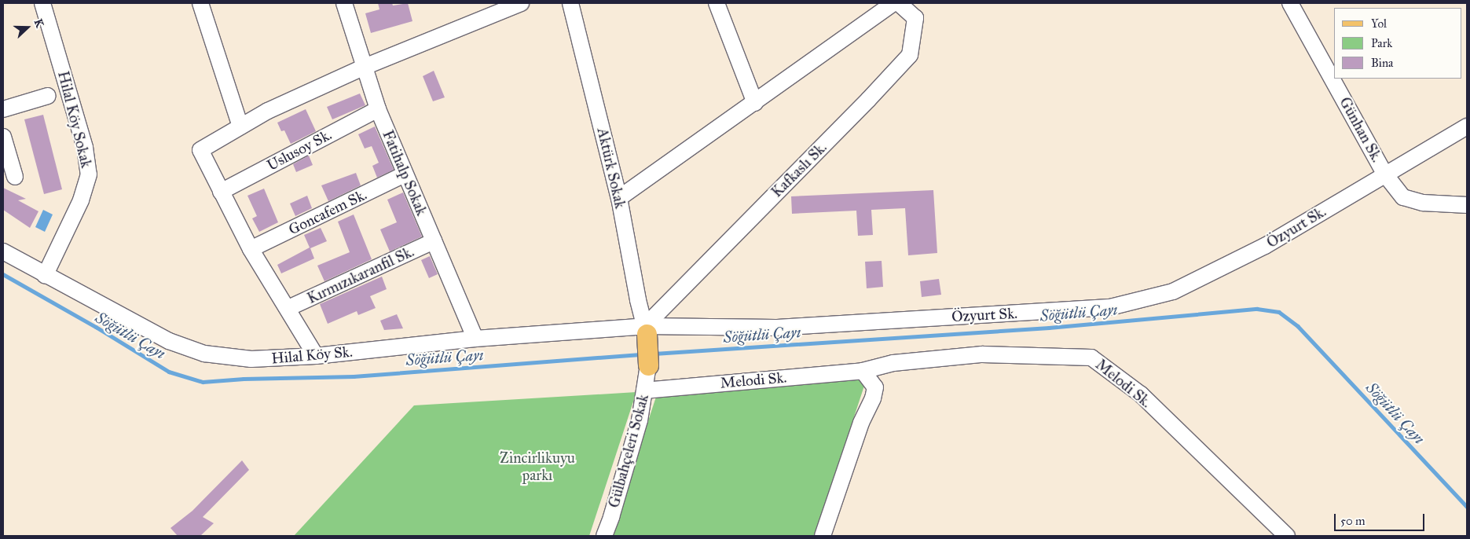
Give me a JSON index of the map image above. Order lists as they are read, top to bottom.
{
  "streets": {
    "street": [
      "Hilal Köy Sokak",
      "Günhan Sk.",
      "Uslusoy Sk.",
      "Aktürk Sokak",
      "Kafkaslı Sk.",
      "Fatihalp Sokak",
      "Goncafem Sk.",
      "Özyurt Sk.",
      "Kırmızıkaranfil Sk.",
      "Hilal Köy Sk.",
      "Melodi Sk.",
      "Gülbahçeleri Sokak"
    ]
  },
  "crossings": [
    ["Hilal Köy Sokak", "Hilal Köy Sk."],
    ["Günhan Sk.", "Özyurt Sk."],
    ["Uslusoy Sk.", "Fatihalp Sokak"],
    ["Aktürk Sokak", "Kafkaslı Sk."],
    ["Aktürk Sokak", "Özyurt Sk."],
    ["Aktürk Sokak", "Hilal Köy Sk."],
    ["Kafkaslı Sk.", "Özyurt Sk."],
    ["Kafkaslı Sk.", "Hilal Köy Sk."],
    ["Fatihalp Sokak", "Goncafem Sk."],
    ["Fatihalp Sokak", "Kırmızıkaranfil Sk."],
    ["Fatihalp Sokak", "Hilal Köy Sk."],
    ["Özyurt Sk.", "Hilal Köy Sk."],
    ["Melodi Sk.", "Gülbahçeleri Sokak"]
  ],
  "water": ["Söğütlü Çayı"],
  "parks": ["Zincirlikuyu parkı"],
  "legend": ["Yol", "Park", "Bina"],
  "scale_bar": "50 m",
  "north": "right"
}
